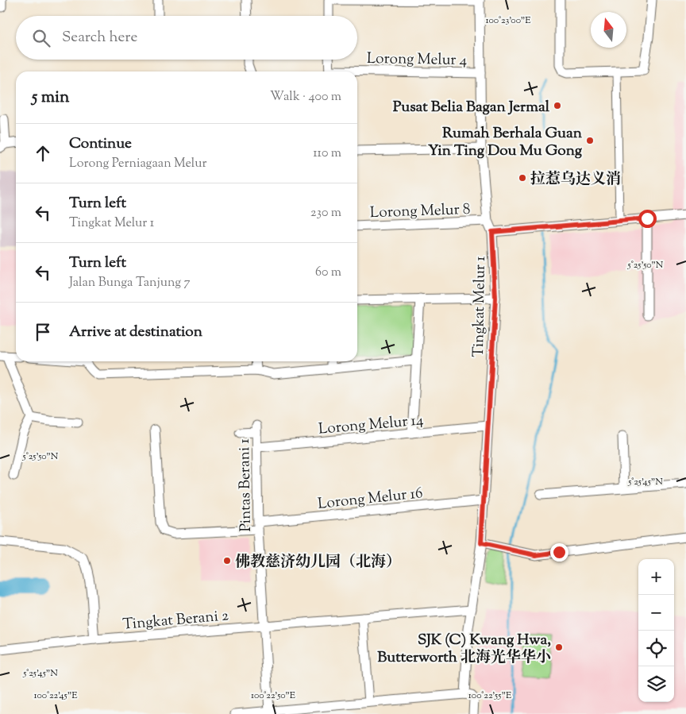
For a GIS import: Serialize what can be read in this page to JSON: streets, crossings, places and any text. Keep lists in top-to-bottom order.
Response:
{
  "streets": {
    "street": [
      "Lorong Melur 4",
      "Lorong Melur 8",
      "Tingkat Melur 1",
      "Lorong Melur 14",
      "Pintas Berani 1",
      "Lorong Melur 16",
      "Tingkat Berani 2"
    ]
  },
  "crossings": [
    ["Lorong Melur 4", "Tingkat Melur 1"],
    ["Lorong Melur 8", "Tingkat Melur 1"],
    ["Tingkat Melur 1", "Lorong Melur 14"],
    ["Tingkat Melur 1", "Lorong Melur 16"],
    ["Tingkat Melur 1", "Tingkat Berani 2"],
    ["Lorong Melur 14", "Pintas Berani 1"],
    ["Pintas Berani 1", "Lorong Melur 16"],
    ["Pintas Berani 1", "Tingkat Berani 2"]
  ],
  "places": [
    "Pusat Belia Bagan Jermal",
    "Rumah Berhala Guan Yin Ting Dou Mu Gong",
    "拉惹乌达义消",
    "佛教慈济幼儿园（北海）",
    "SJK (C) Kwang Hwa, Butterworth 北海光华华小"
  ],
  "north": "top",
  "page": {
    "search": "Search here",
    "heading": ["5 min", "Walk · 400 m"],
    "list": [
      ["Continue", "Lorong Perniagaan Melur", "110 m"],
      ["Turn left", "Tingkat Melur 1", "230 m"],
      ["Turn left", "Jalan Bunga Tanjung 7", "60 m"],
      "Arrive at destination"
    ],
    "map_buttons": ["+", "−"]
  },
  "coordinates": [
    "100°23'00\"E",
    "5°25'50\"N",
    "5°25'45\"N",
    "100°22'45\"E",
    "100°22'50\"E",
    "100°22'55\"E"
  ]
}
